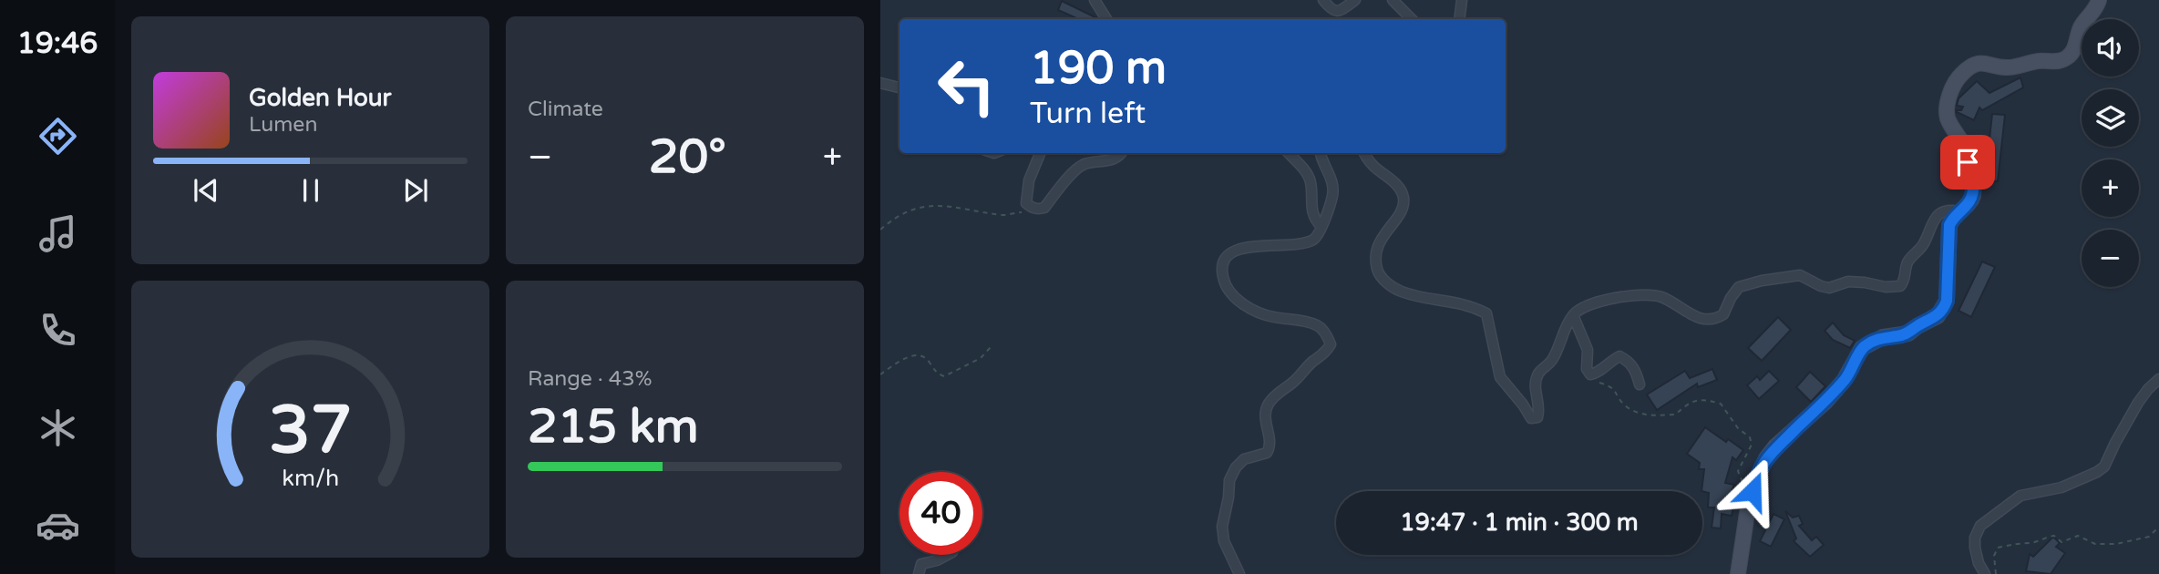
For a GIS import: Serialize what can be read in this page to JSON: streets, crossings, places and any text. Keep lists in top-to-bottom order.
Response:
{
  "page": {
    "tabs": "19:46",
    "tile": [
      "Climate",
      ["Range · 43%", "215 km"]
    ],
    "map_buttons": ["+", "−"],
    "turn": ["190 m", "Turn left"],
    "song": ["Golden Hour", "Lumen"],
    "heat": ["−", "20°", "+"],
    "limit": "40",
    "trip": "19:47 · 1 min · 300 m",
    "gauge": ["37", "km/h"]
  }
}
